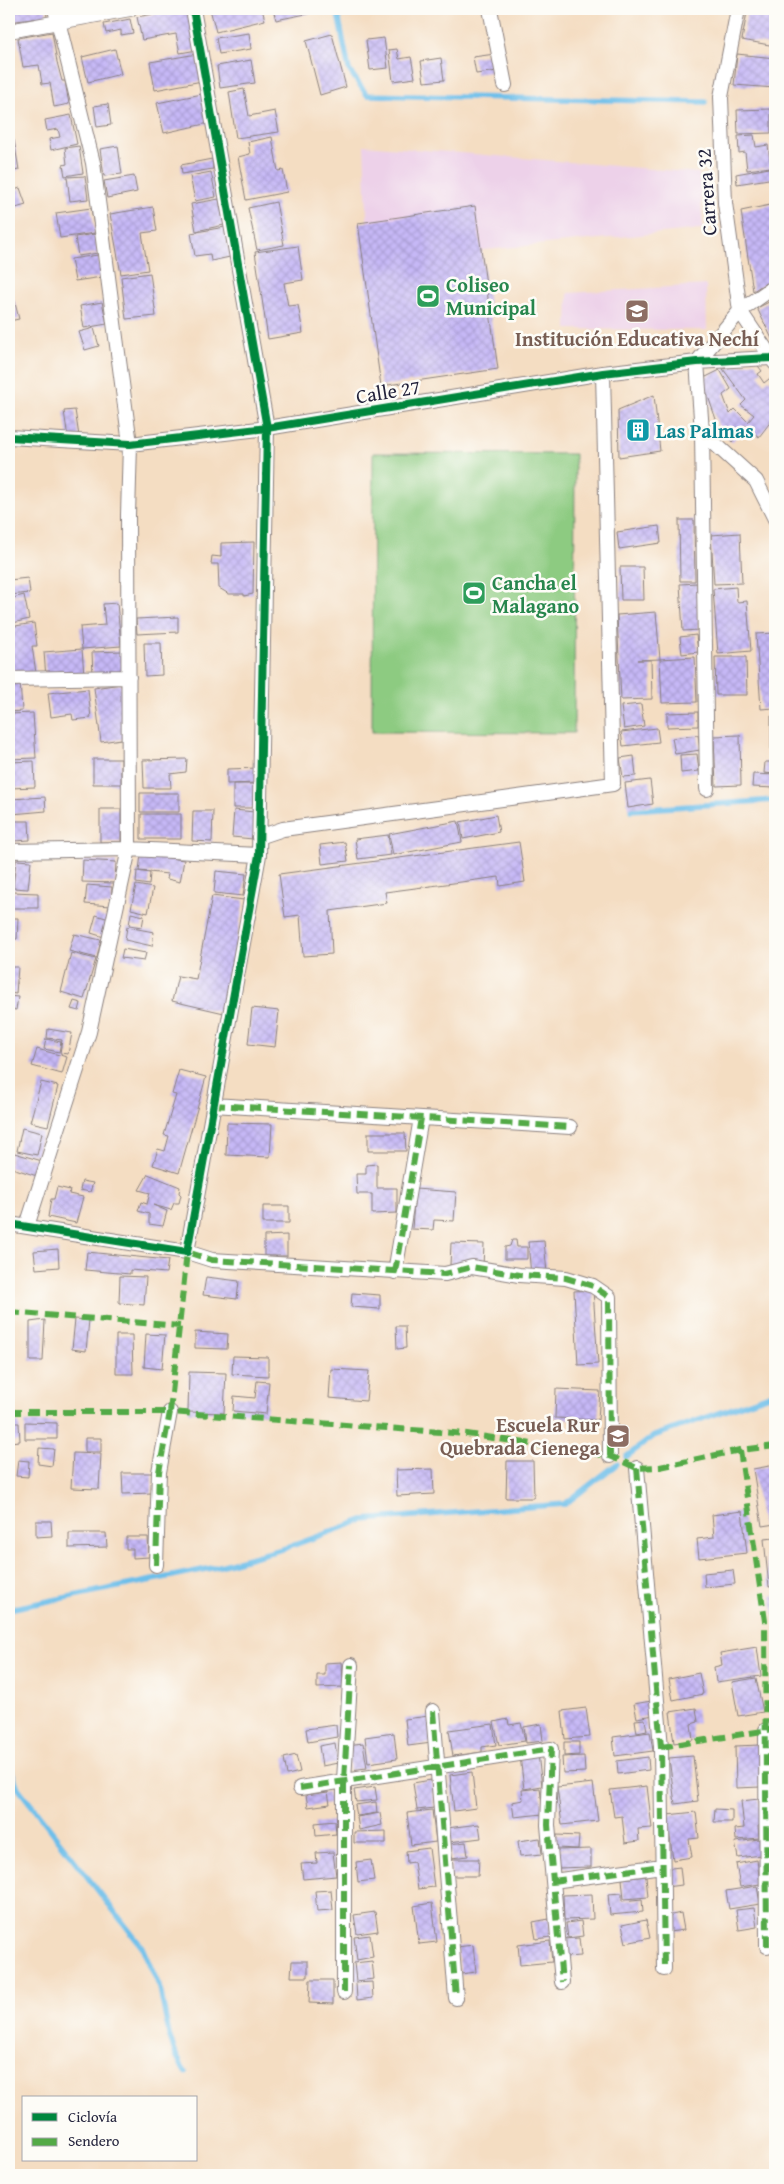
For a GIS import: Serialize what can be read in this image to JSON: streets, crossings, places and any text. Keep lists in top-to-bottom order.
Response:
{
  "streets": {
    "street": ["Carrera 32", "Calle 27"]
  },
  "crossings": [
    ["Carrera 32", "Calle 27"]
  ],
  "places": {
    "sports": ["Coliseo Municipal", "Cancha el Malagano"],
    "school or university": ["Institución Educativa Nechí", "Escuela Rur Quebrada Cienega"],
    "building": ["Las Palmas"]
  },
  "legend": ["Ciclovía", "Sendero"]
}
